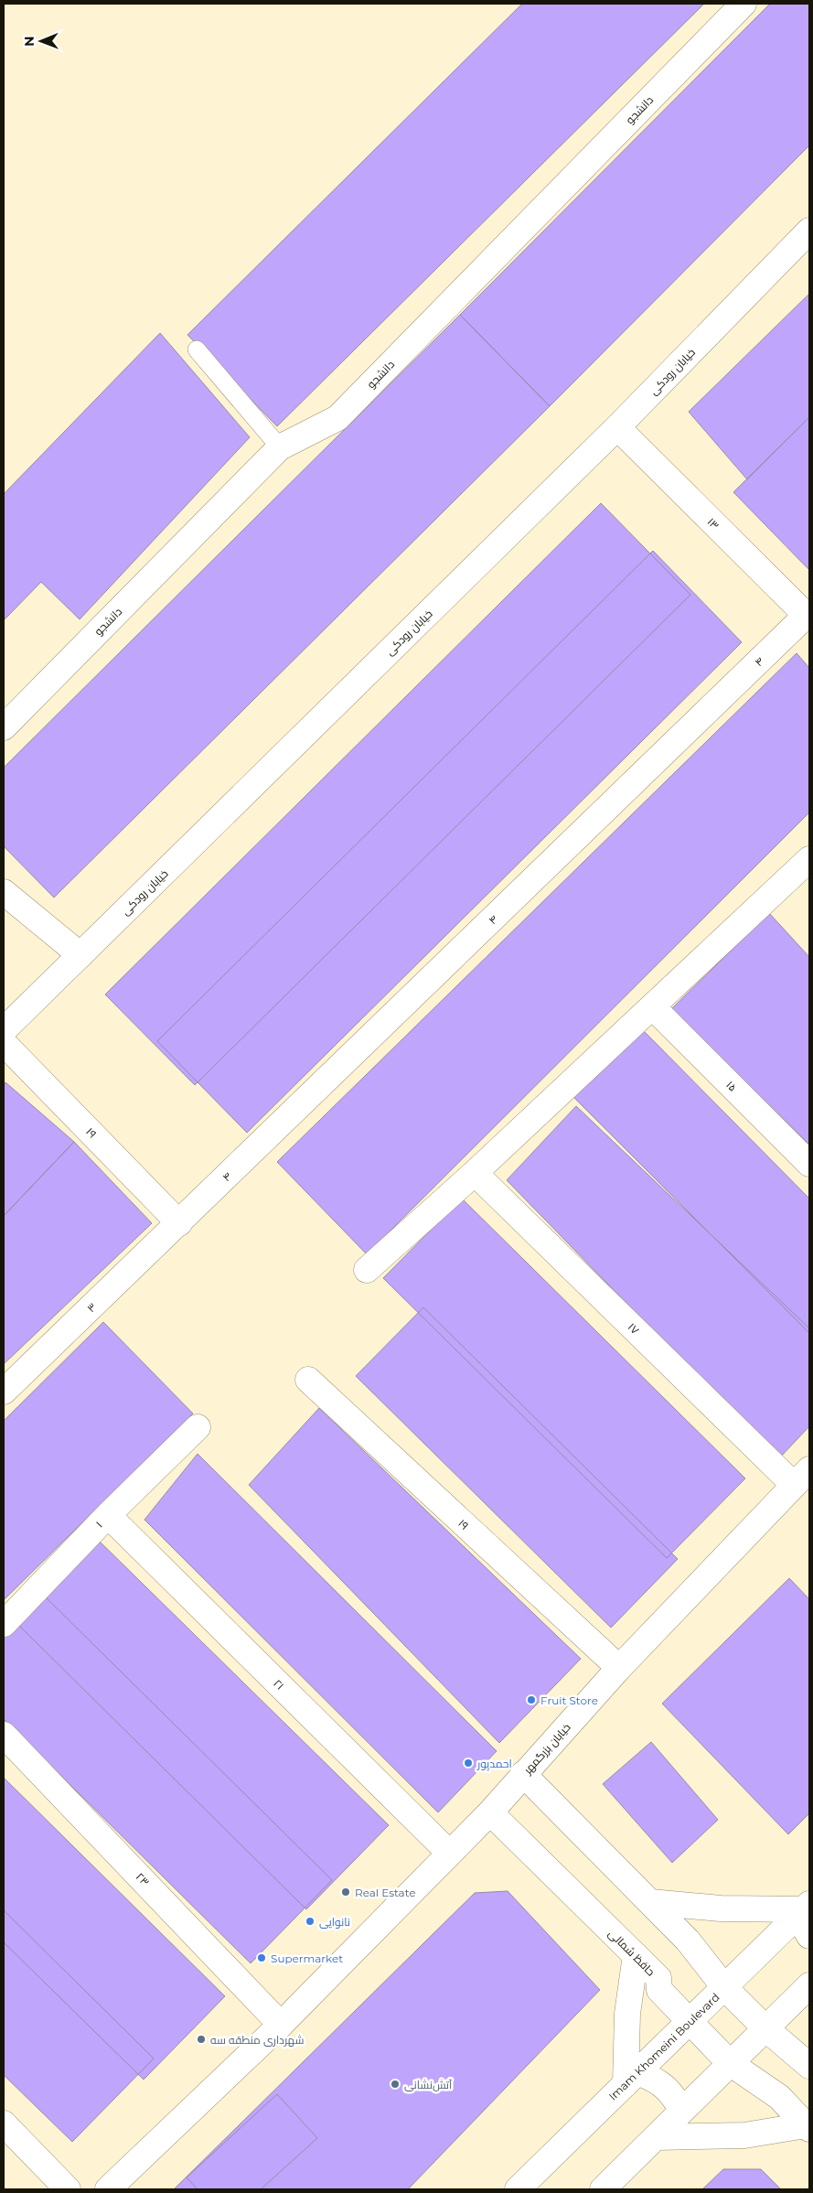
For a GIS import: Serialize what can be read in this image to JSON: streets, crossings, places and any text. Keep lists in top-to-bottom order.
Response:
{
  "streets": {
    "street": [
      "دانشجو",
      "خیابان رودکی",
      "۱۳",
      "۴",
      "۱۵",
      "۱۹",
      "۳",
      "۱۷",
      "۱",
      "۲۱",
      "خیابان بزرگمهر",
      "۲۳",
      "حافظ شمالی",
      "Imam Khomeini Boulevard"
    ]
  },
  "crossings": [
    ["خیابان رودکی", "۱۳"],
    ["۱۳", "۴"],
    ["۴", "۱۹"],
    ["۴", "۳"],
    ["۱۹", "۳"],
    ["۱۹", "خیابان بزرگمهر"],
    ["۱۷", "خیابان بزرگمهر"],
    ["۱", "۲۱"],
    ["۲۱", "خیابان بزرگمهر"],
    ["خیابان بزرگمهر", "۲۳"],
    ["خیابان بزرگمهر", "حافظ شمالی"],
    ["حافظ شمالی", "Imam Khomeini Boulevard"]
  ],
  "places": [
    "Fruit Store",
    "احمدپور",
    "Real Estate",
    "نانوایی",
    "Supermarket",
    "شهرداری منطقه سه",
    "آتش‌نشانی"
  ],
  "north": "left"
}
